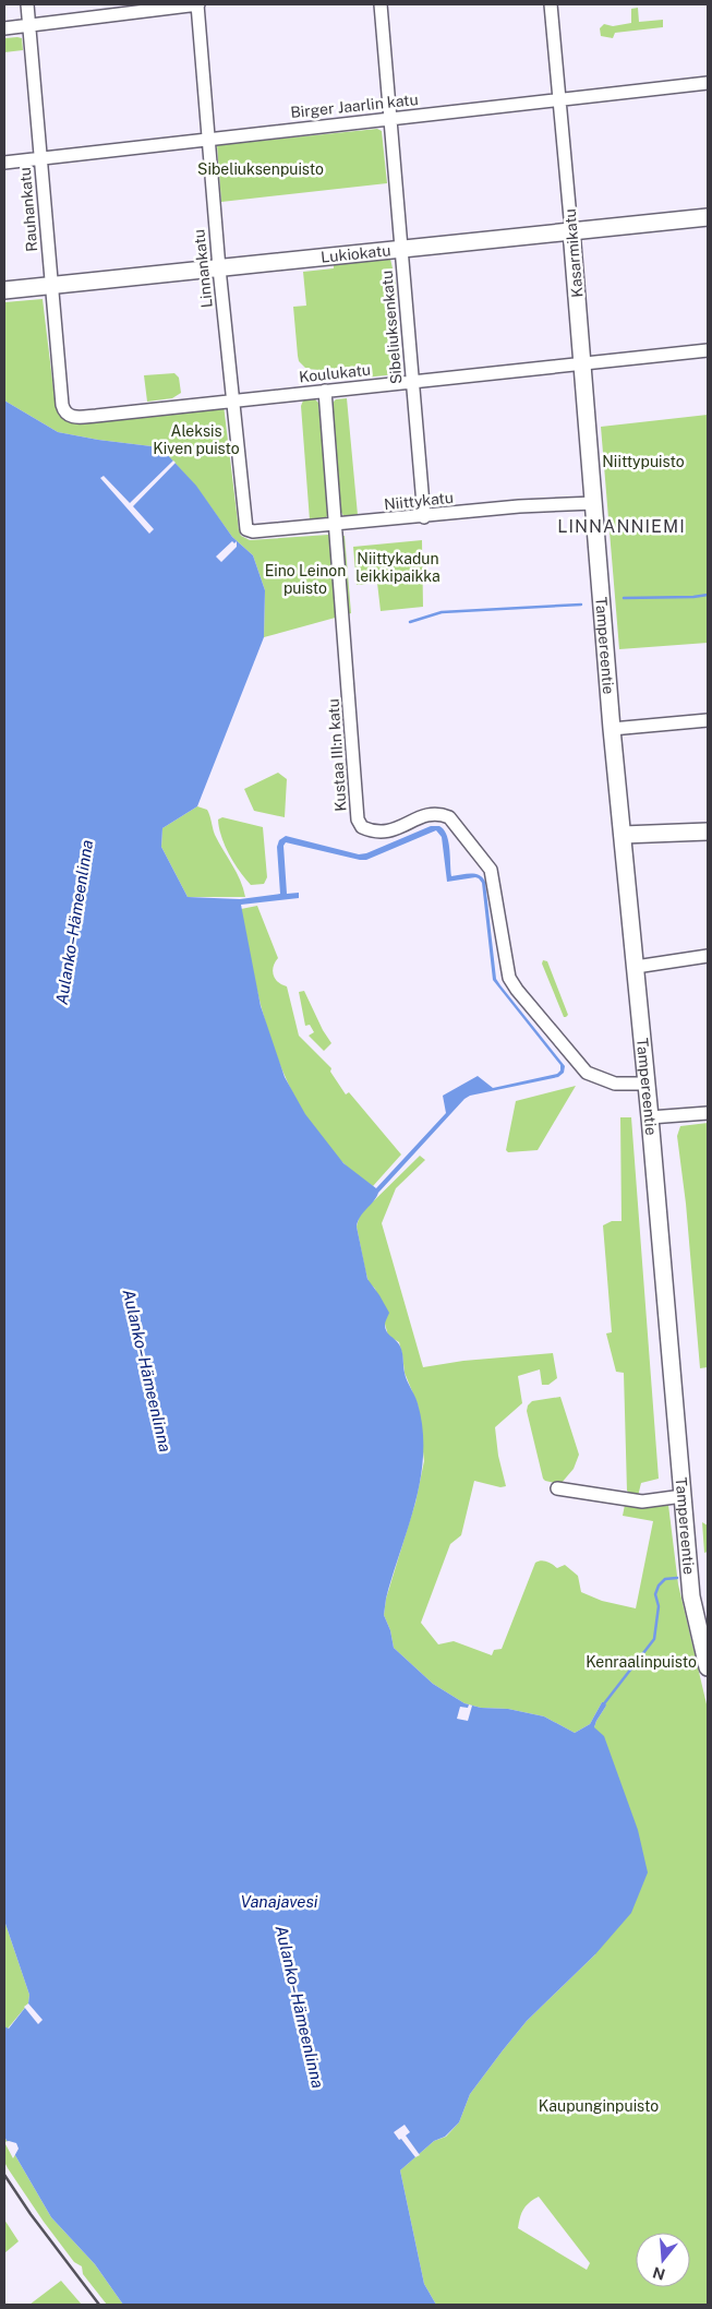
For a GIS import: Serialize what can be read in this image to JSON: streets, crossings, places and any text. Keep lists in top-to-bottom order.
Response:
{
  "streets": {
    "main road": ["Lukiokatu", "Kasarmikatu", "Tampereentie"],
    "street": [
      "Birger Jaarlin katu",
      "Rauhankatu",
      "Linnankatu",
      "Sibeliuksenkatu",
      "Koulukatu",
      "Niittykatu",
      "Kustaa III:n katu"
    ]
  },
  "crossings": [
    ["Birger Jaarlin katu", "Rauhankatu"],
    ["Birger Jaarlin katu", "Kasarmikatu"],
    ["Birger Jaarlin katu", "Linnankatu"],
    ["Birger Jaarlin katu", "Sibeliuksenkatu"],
    ["Rauhankatu", "Lukiokatu"],
    ["Rauhankatu", "Koulukatu"],
    ["Lukiokatu", "Kasarmikatu"],
    ["Lukiokatu", "Linnankatu"],
    ["Lukiokatu", "Sibeliuksenkatu"],
    ["Kasarmikatu", "Koulukatu"],
    ["Kasarmikatu", "Niittykatu"],
    ["Kasarmikatu", "Tampereentie"],
    ["Linnankatu", "Koulukatu"],
    ["Linnankatu", "Niittykatu"],
    ["Sibeliuksenkatu", "Koulukatu"],
    ["Sibeliuksenkatu", "Niittykatu"],
    ["Koulukatu", "Kustaa III:n katu"],
    ["Niittykatu", "Tampereentie"],
    ["Niittykatu", "Kustaa III:n katu"],
    ["Tampereentie", "Kustaa III:n katu"]
  ],
  "districts": ["LINNANNIEMI"],
  "water": ["Aulanko–Hämeenlinna", "Vanajavesi"],
  "parks": [
    "Sibeliuksenpuisto",
    "Aleksis Kiven puisto",
    "Niittypuisto",
    "Niittykadun leikkipaikka",
    "Eino Leinon puisto",
    "Kenraalinpuisto",
    "Kaupunginpuisto"
  ],
  "north": "bottom"
}
